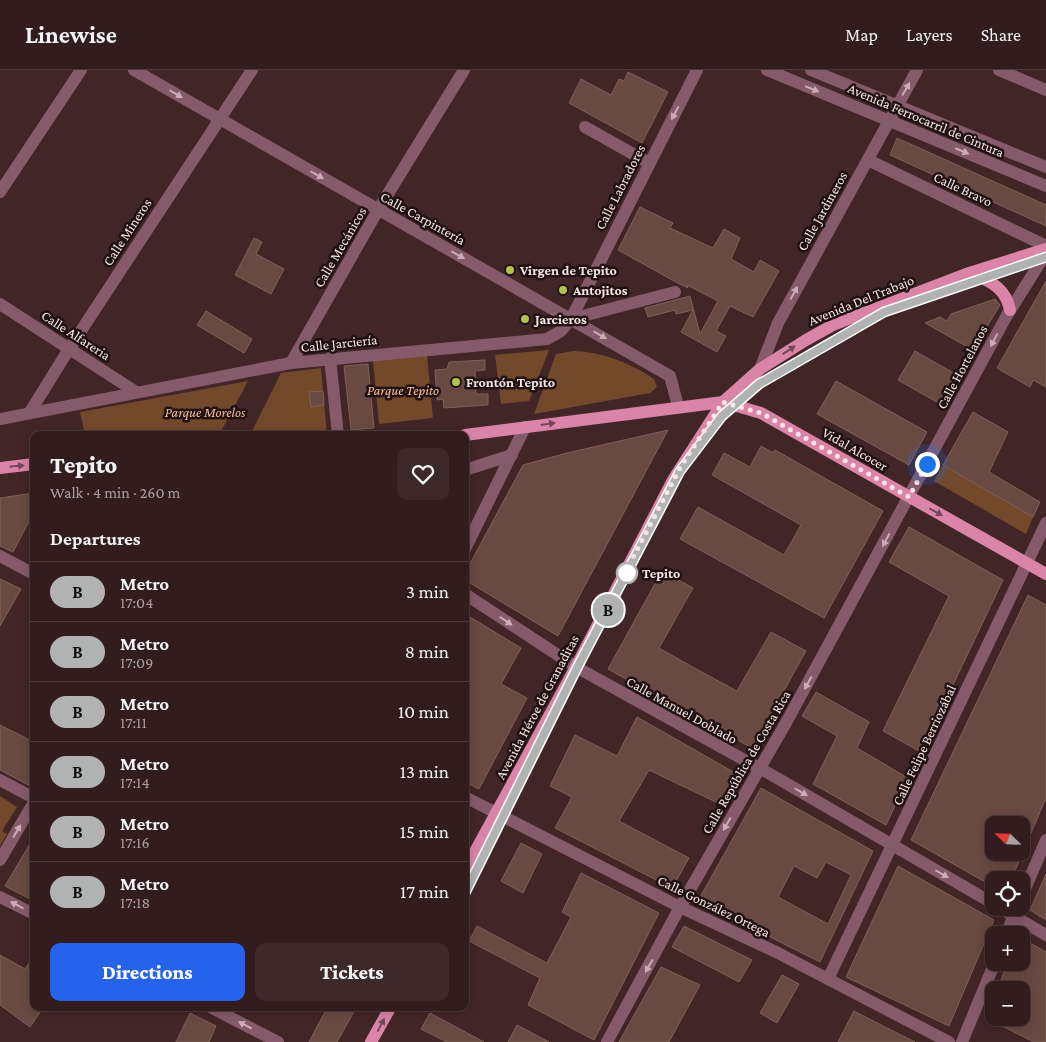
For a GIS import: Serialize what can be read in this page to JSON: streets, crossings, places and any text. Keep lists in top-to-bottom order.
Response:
{
  "streets": {
    "main road": ["Avenida Del Trabajo", "Vidal Alcocer", "Avenida Héroe de Granaditas"],
    "street": [
      "Avenida Ferrocarril de Cintura",
      "Calle Labradores",
      "Calle Bravo",
      "Calle Jardineros",
      "Calle Carpintería",
      "Calle Mineros",
      "Calle Mecánicos",
      "Calle Alfareria",
      "Calle Jarciería",
      "Calle Hortelanos",
      "Calle Manuel Doblado",
      "Calle Felipe Berriozábal",
      "Calle República de Costa Rica",
      "Calle González Ortega"
    ]
  },
  "crossings": [
    ["Avenida Ferrocarril de Cintura", "Calle Jardineros"],
    ["Calle Labradores", "Calle Carpintería"],
    ["Calle Labradores", "Calle Jarciería"],
    ["Calle Bravo", "Calle Jardineros"],
    ["Calle Bravo", "Avenida Del Trabajo"],
    ["Calle Jardineros", "Avenida Del Trabajo"],
    ["Calle Carpintería", "Calle Mineros"],
    ["Calle Carpintería", "Calle Mecánicos"],
    ["Calle Carpintería", "Calle Jarciería"],
    ["Calle Mineros", "Calle Alfareria"],
    ["Calle Mineros", "Calle Jarciería"],
    ["Calle Mecánicos", "Calle Jarciería"],
    ["Avenida Del Trabajo", "Vidal Alcocer"],
    ["Avenida Del Trabajo", "Avenida Héroe de Granaditas"],
    ["Calle Alfareria", "Calle Jarciería"],
    ["Calle Hortelanos", "Vidal Alcocer"],
    ["Calle Hortelanos", "Calle República de Costa Rica"],
    ["Vidal Alcocer", "Avenida Héroe de Granaditas"],
    ["Vidal Alcocer", "Calle Felipe Berriozábal"],
    ["Vidal Alcocer", "Calle República de Costa Rica"],
    ["Avenida Héroe de Granaditas", "Calle Manuel Doblado"],
    ["Avenida Héroe de Granaditas", "Calle González Ortega"],
    ["Calle Manuel Doblado", "Calle Felipe Berriozábal"],
    ["Calle Manuel Doblado", "Calle República de Costa Rica"],
    ["Calle Felipe Berriozábal", "Calle González Ortega"],
    ["Calle República de Costa Rica", "Calle González Ortega"]
  ],
  "one_way": [
    "Calle Labradores",
    "Calle Jardineros",
    "Calle Carpintería",
    "Avenida Del Trabajo",
    "Calle Hortelanos",
    "Vidal Alcocer",
    "Calle Manuel Doblado",
    "Calle República de Costa Rica"
  ],
  "parks": ["Parque Tepito", "Parque Morelos"],
  "places": [
    "Virgen de Tepito",
    "Antojitos",
    "Jarcieros",
    "Frontón Tepito",
    "Tepito"
  ],
  "lines": ["metro line B"],
  "north": "top left",
  "page": {
    "header": "Linewise",
    "nav": ["Map", "Layers", "Share"],
    "on_map": "B",
    "heading": [
      ["Tepito", "Walk · 4 min · 260 m"],
      "Departures"
    ],
    "list": [
      {
        "mark": "B",
        "name": "Metro",
        "note": "17:04",
        "value": "3 min"
      },
      {
        "mark": "B",
        "name": "Metro",
        "note": "17:09",
        "value": "8 min"
      },
      {
        "mark": "B",
        "name": "Metro",
        "note": "17:11",
        "value": "10 min"
      },
      {
        "mark": "B",
        "name": "Metro",
        "note": "17:14",
        "value": "13 min"
      },
      {
        "mark": "B",
        "name": "Metro",
        "note": "17:16",
        "value": "15 min"
      },
      {
        "mark": "B",
        "name": "Metro",
        "note": "17:18",
        "value": "17 min"
      }
    ],
    "map_buttons": ["+", "−"],
    "buttons": ["Directions", "Tickets"]
  }
}
